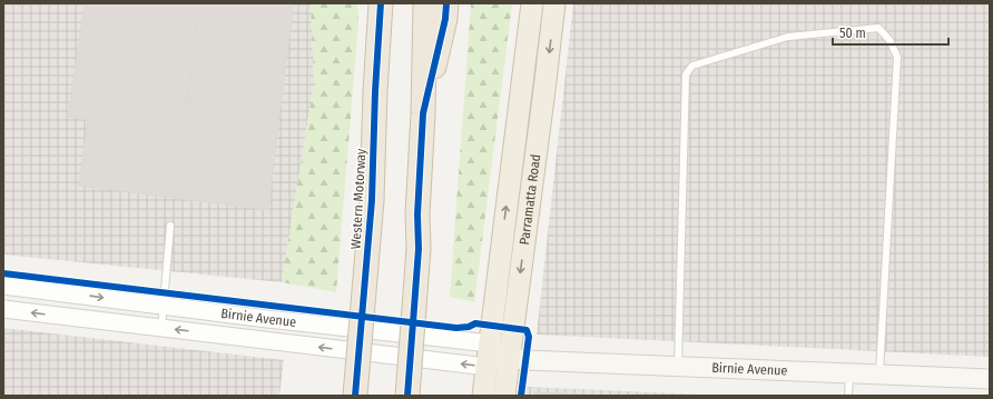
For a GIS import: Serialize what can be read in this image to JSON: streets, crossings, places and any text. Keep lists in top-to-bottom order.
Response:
{
  "streets": {
    "highway": ["Western Motorway", "Parramatta Road"],
    "main road": ["Birnie Avenue"]
  },
  "crossings": [
    ["Parramatta Road", "Birnie Avenue"]
  ],
  "scale_bar": "50 m"
}
